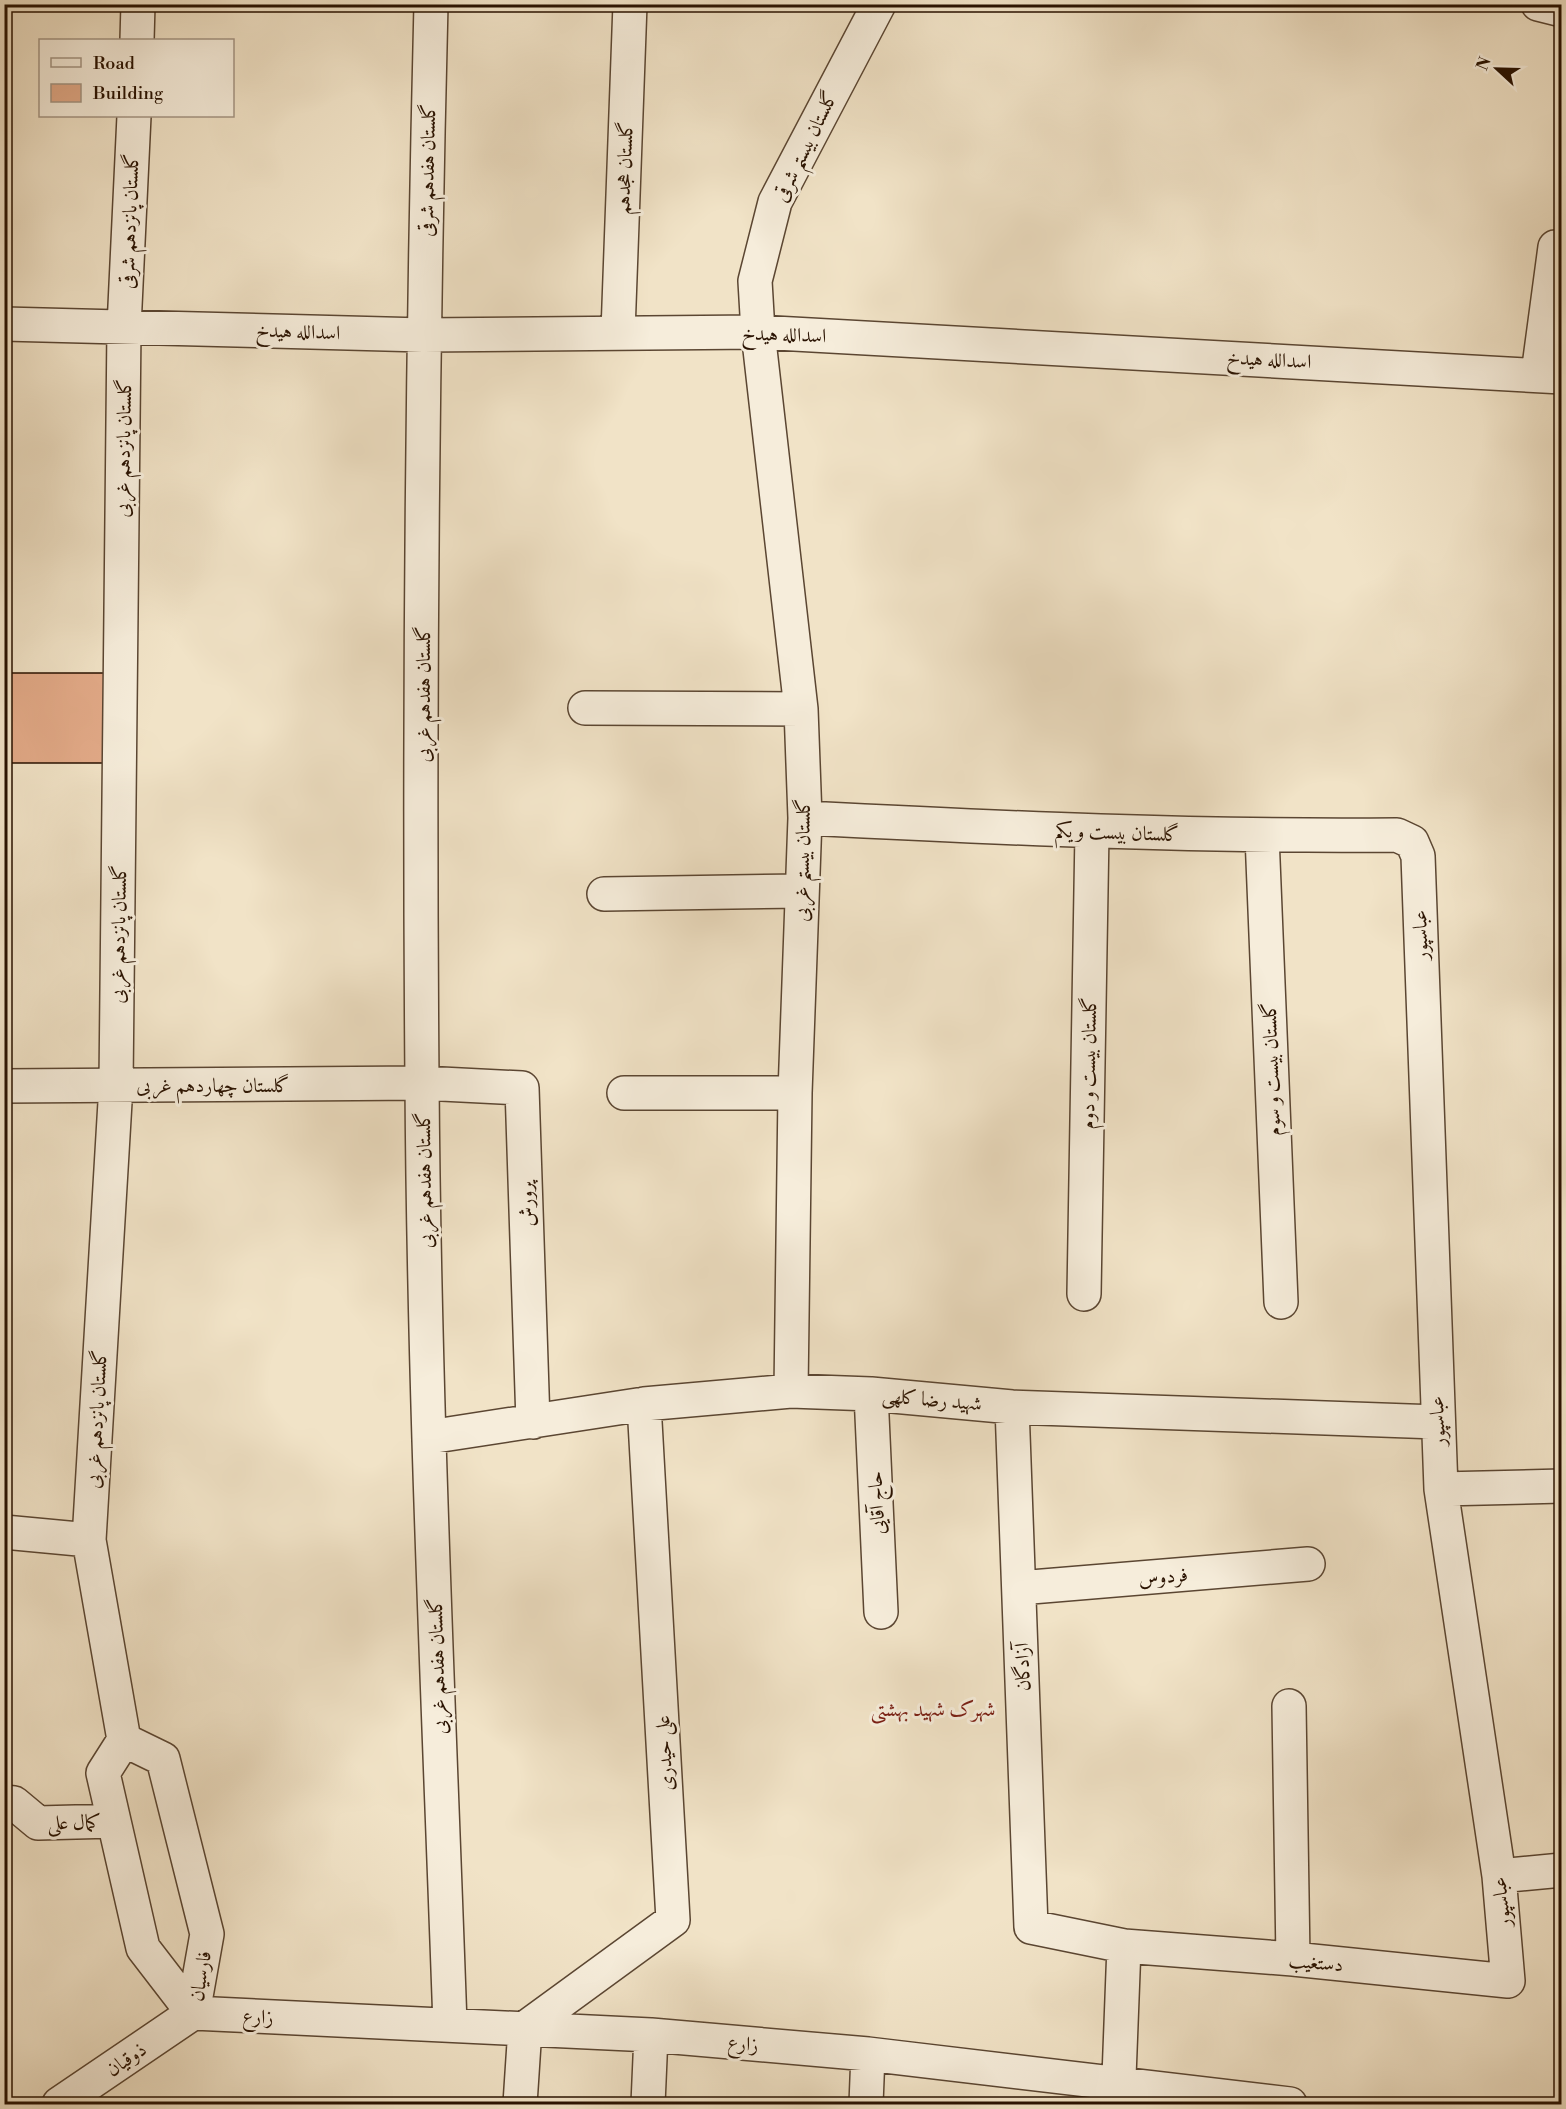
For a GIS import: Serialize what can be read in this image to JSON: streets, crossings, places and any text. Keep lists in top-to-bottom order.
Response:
{
  "streets": {
    "street": [
      "گلستان بیستم شرقی",
      "گلستان هجدهم",
      "گلستان هفدهم شرقی",
      "گلستان پانزدهم شرقی",
      "اسدالله هیدخ",
      "گلستان پانزدهم غربی",
      "گلستان هفدهم غربی",
      "گلستان بیست و یکم",
      "گلستان بیستم غربی",
      "عباسپور",
      "گلستان بیست و دوم",
      "گلستان بیست و سوم",
      "گلستان چهاردهم غربی",
      "پرورش",
      "شهید رضا کلهی",
      "حاج آقایی",
      "فردوس",
      "آزادگان",
      "علی حیدری",
      "کمال علی",
      "دستغیب",
      "فارسیان",
      "زارع",
      "ذوقیان"
    ]
  },
  "crossings": [
    ["گلستان بیستم شرقی", "اسدالله هیدخ"],
    ["گلستان بیستم شرقی", "گلستان بیستم غربی"],
    ["گلستان هجدهم", "اسدالله هیدخ"],
    ["گلستان هفدهم شرقی", "اسدالله هیدخ"],
    ["گلستان هفدهم شرقی", "گلستان هفدهم غربی"],
    ["گلستان پانزدهم شرقی", "اسدالله هیدخ"],
    ["گلستان پانزدهم شرقی", "گلستان پانزدهم غربی"],
    ["اسدالله هیدخ", "گلستان پانزدهم غربی"],
    ["اسدالله هیدخ", "گلستان هفدهم غربی"],
    ["اسدالله هیدخ", "گلستان بیستم غربی"],
    ["گلستان پانزدهم غربی", "گلستان چهاردهم غربی"],
    ["گلستان هفدهم غربی", "گلستان چهاردهم غربی"],
    ["گلستان هفدهم غربی", "پرورش"],
    ["گلستان هفدهم غربی", "شهید رضا کلهی"],
    ["گلستان هفدهم غربی", "زارع"],
    ["گلستان بیست و یکم", "گلستان بیستم غربی"],
    ["گلستان بیست و یکم", "عباسپور"],
    ["گلستان بیست و یکم", "گلستان بیست و دوم"],
    ["گلستان بیست و یکم", "گلستان بیست و سوم"],
    ["گلستان بیستم غربی", "شهید رضا کلهی"],
    ["عباسپور", "شهید رضا کلهی"],
    ["عباسپور", "دستغیب"],
    ["گلستان چهاردهم غربی", "پرورش"],
    ["پرورش", "شهید رضا کلهی"],
    ["شهید رضا کلهی", "حاج آقایی"],
    ["شهید رضا کلهی", "آزادگان"],
    ["شهید رضا کلهی", "علی حیدری"],
    ["فردوس", "آزادگان"],
    ["آزادگان", "دستغیب"],
    ["علی حیدری", "زارع"],
    ["کمال علی", "فارسیان"],
    ["فارسیان", "زارع"],
    ["فارسیان", "ذوقیان"],
    ["زارع", "ذوقیان"]
  ],
  "districts": ["شهرک شهید بهشتی"],
  "legend": ["Road", "Building"],
  "north": "left"
}
